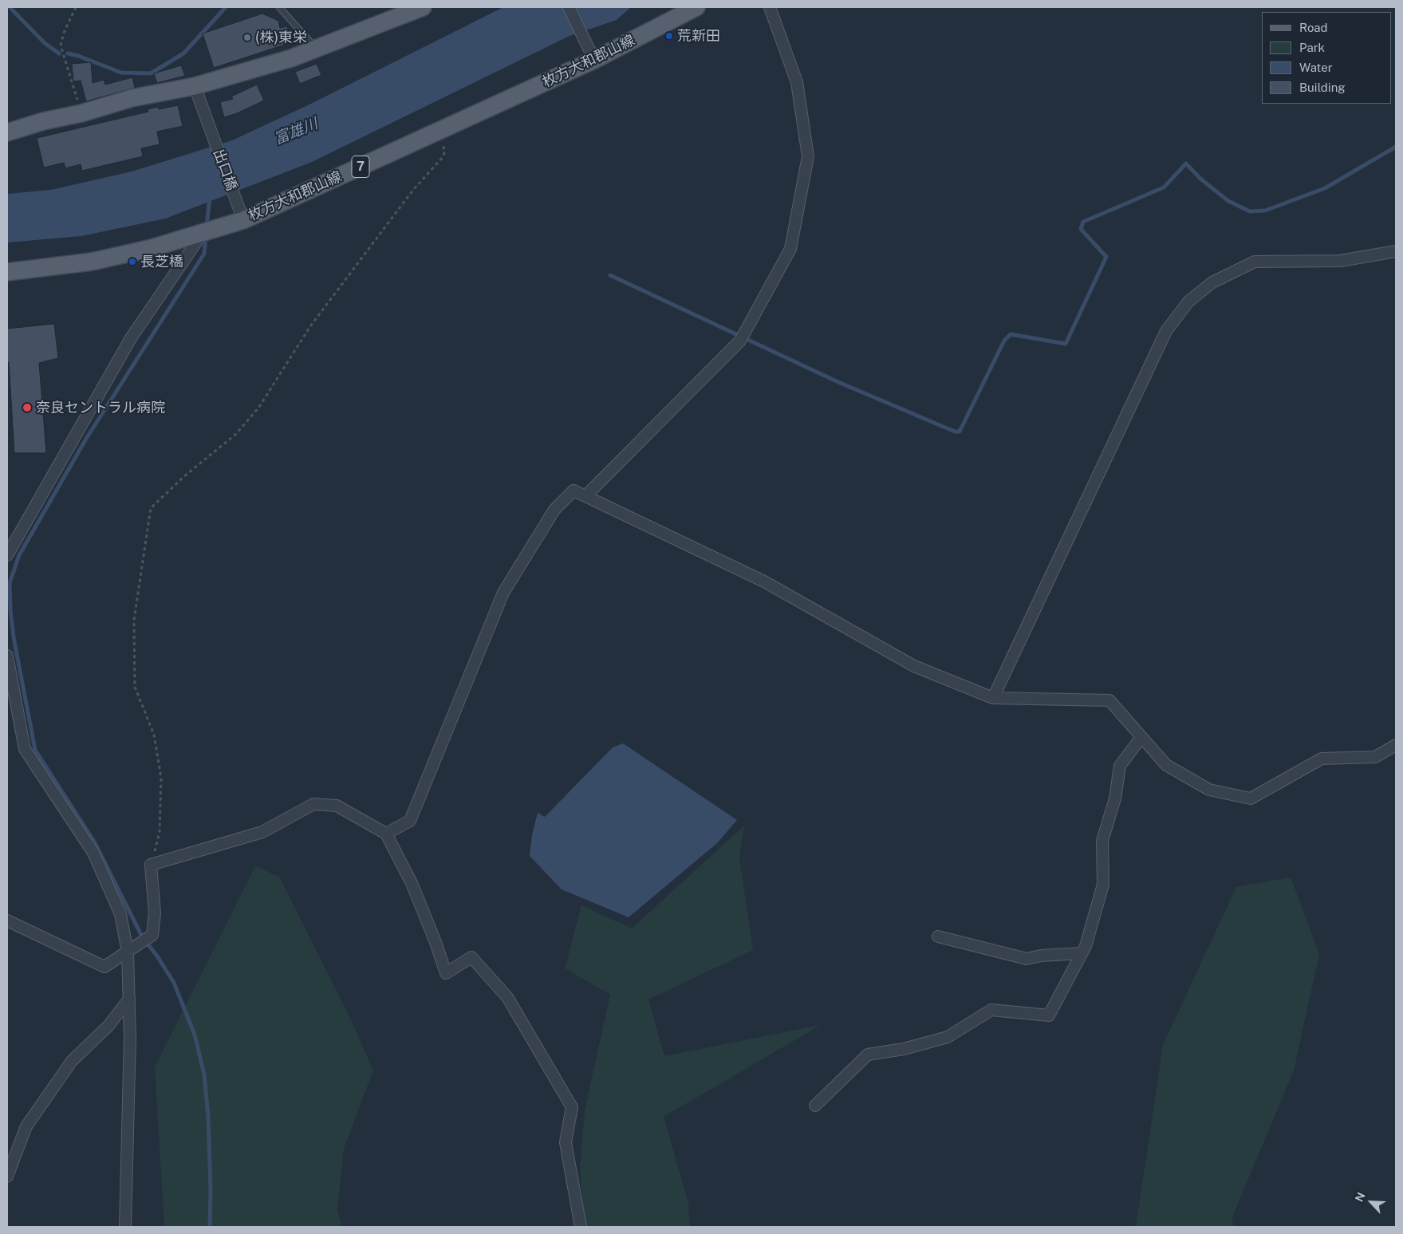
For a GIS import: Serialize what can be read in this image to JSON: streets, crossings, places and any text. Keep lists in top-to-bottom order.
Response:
{
  "streets": {
    "main road": ["枚方大和郡山線", "7"],
    "street": ["出口橋"]
  },
  "crossings": [
    ["枚方大和郡山線", "出口橋"]
  ],
  "water": ["富雄川"],
  "places": [
    "荒新田",
    "(株)東栄",
    "長芝橋",
    "奈良セントラル病院"
  ],
  "legend": [
    "Road",
    "Park",
    "Water",
    "Building"
  ],
  "north": "top left"
}
